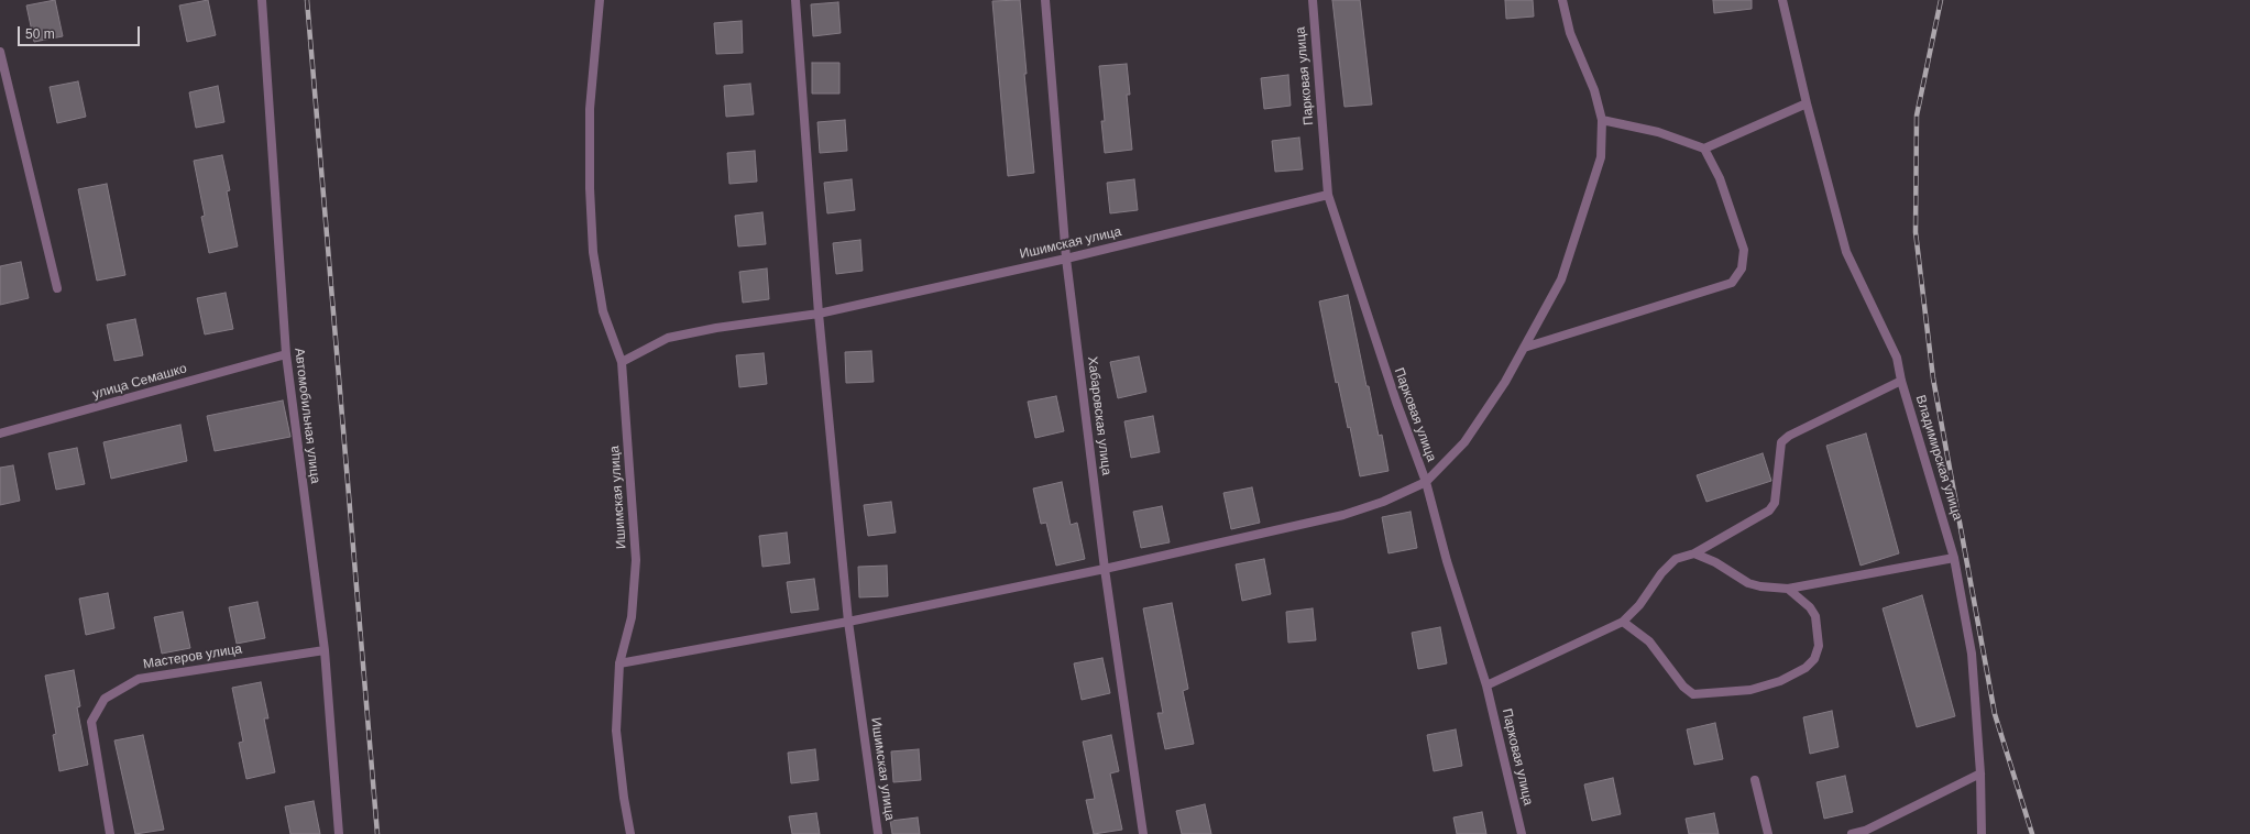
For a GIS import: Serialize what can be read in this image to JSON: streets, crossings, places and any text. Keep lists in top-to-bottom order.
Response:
{
  "streets": {
    "street": [
      "Парковая улица",
      "Ишимская улица",
      "улица Семашко",
      "Автомобильная улица",
      "Хабаровская улица",
      "Владимирская улица",
      "Мастеров улица"
    ]
  },
  "crossings": [
    ["Парковая улица", "Ишимская улица"],
    ["Ишимская улица", "Хабаровская улица"],
    ["улица Семашко", "Автомобильная улица"],
    ["Автомобильная улица", "Мастеров улица"]
  ],
  "scale_bar": "50 m"
}
